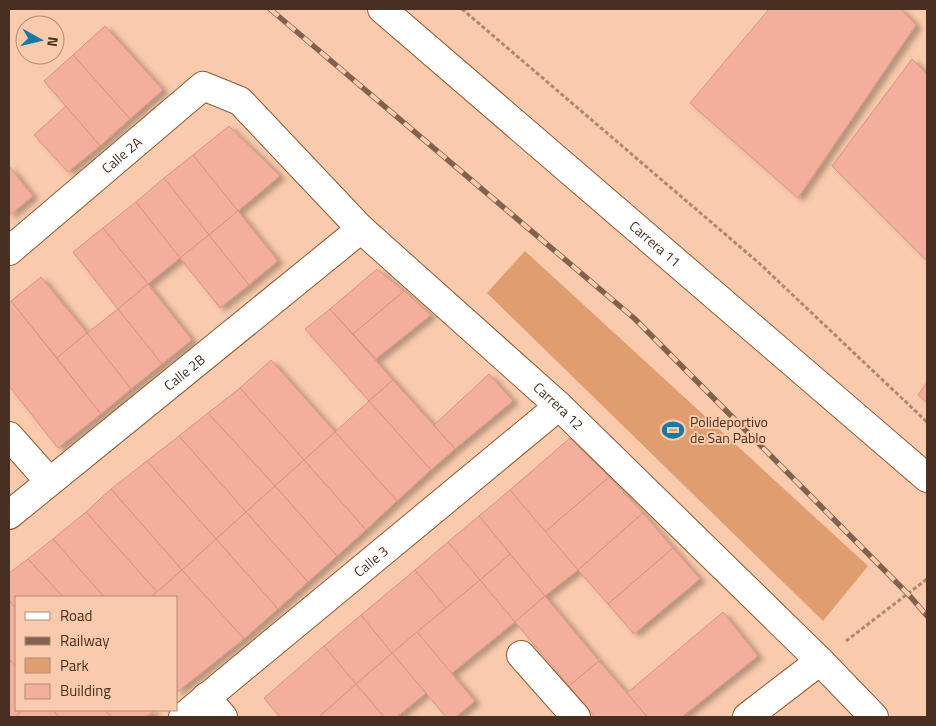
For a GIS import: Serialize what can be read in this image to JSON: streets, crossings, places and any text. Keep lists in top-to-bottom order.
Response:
{
  "streets": {
    "street": [
      "Calle 2A",
      "Carrera 11",
      "Calle 2B",
      "Carrera 12",
      "Calle 3"
    ]
  },
  "crossings": [
    ["Calle 2A", "Carrera 12"],
    ["Calle 2B", "Carrera 12"],
    ["Carrera 12", "Calle 3"]
  ],
  "places": {
    "sports": ["Polideportivo de San Pablo"]
  },
  "legend": [
    "Road",
    "Railway",
    "Park",
    "Building"
  ],
  "north": "right"
}
